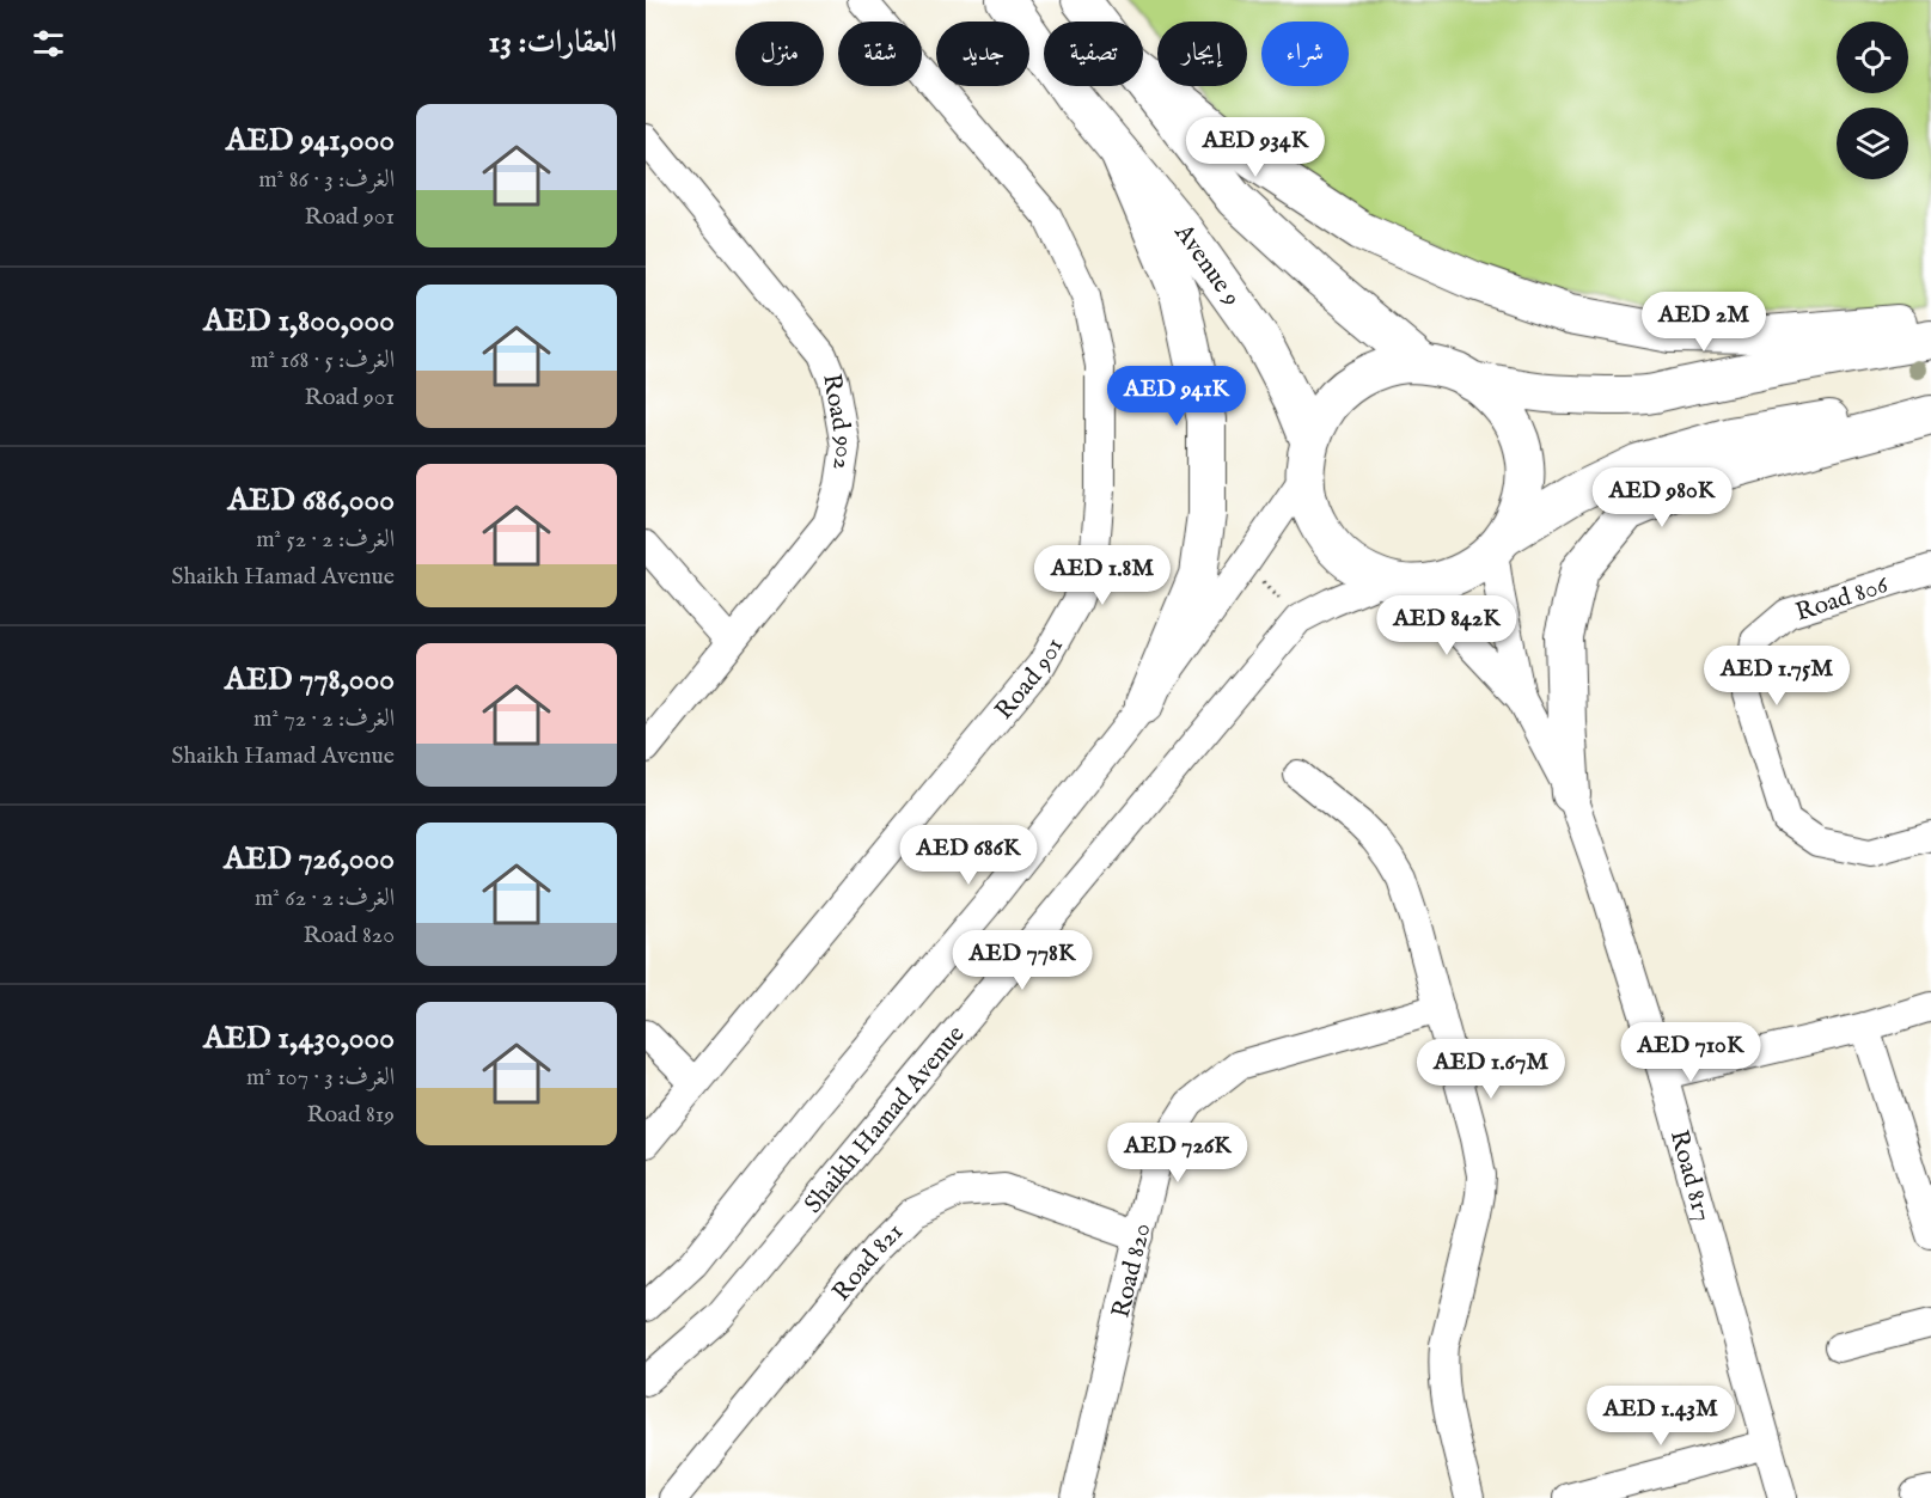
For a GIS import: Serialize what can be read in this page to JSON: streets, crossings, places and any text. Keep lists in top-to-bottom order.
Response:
{
  "streets": {
    "main road": ["Avenue 9"],
    "street": [
      "Road 902",
      "Road 806",
      "Road 901",
      "Shaikh Hamad Avenue",
      "Road 817",
      "Road 821",
      "Road 820"
    ]
  },
  "crossings": [
    ["Avenue 9", "Shaikh Hamad Avenue"],
    ["Avenue 9", "Road 817"],
    ["Shaikh Hamad Avenue", "Road 817"],
    ["Road 821", "Road 820"]
  ],
  "page": {
    "heading": "العقارات: 13",
    "chip": [
      "شراء",
      "إيجار",
      "تصفية",
      "جديد",
      "شقة",
      "منزل"
    ],
    "list": [
      {
        "name": "AED 941,000",
        "note": "الغرف: 3 · 86 m² · Road 901"
      },
      {
        "name": "AED 1,800,000",
        "note": "الغرف: 5 · 168 m² · Road 901"
      },
      {
        "name": "AED 686,000",
        "note": "الغرف: 2 · 52 m² · Shaikh Hamad Avenue"
      },
      {
        "name": "AED 778,000",
        "note": "الغرف: 2 · 72 m² · Shaikh Hamad Avenue"
      },
      {
        "name": "AED 726,000",
        "note": "الغرف: 2 · 62 m² · Road 820"
      },
      {
        "name": "AED 1,430,000",
        "note": "الغرف: 3 · 107 m² · Road 819"
      }
    ],
    "price": [
      "AED 934K",
      "AED 2M",
      "AED 941K",
      "AED 980K",
      "AED 1.8M",
      "AED 842K",
      "AED 1.75M",
      "AED 686K",
      "AED 778K",
      "AED 710K",
      "AED 1.67M",
      "AED 726K",
      "AED 1.43M"
    ]
  }
}
